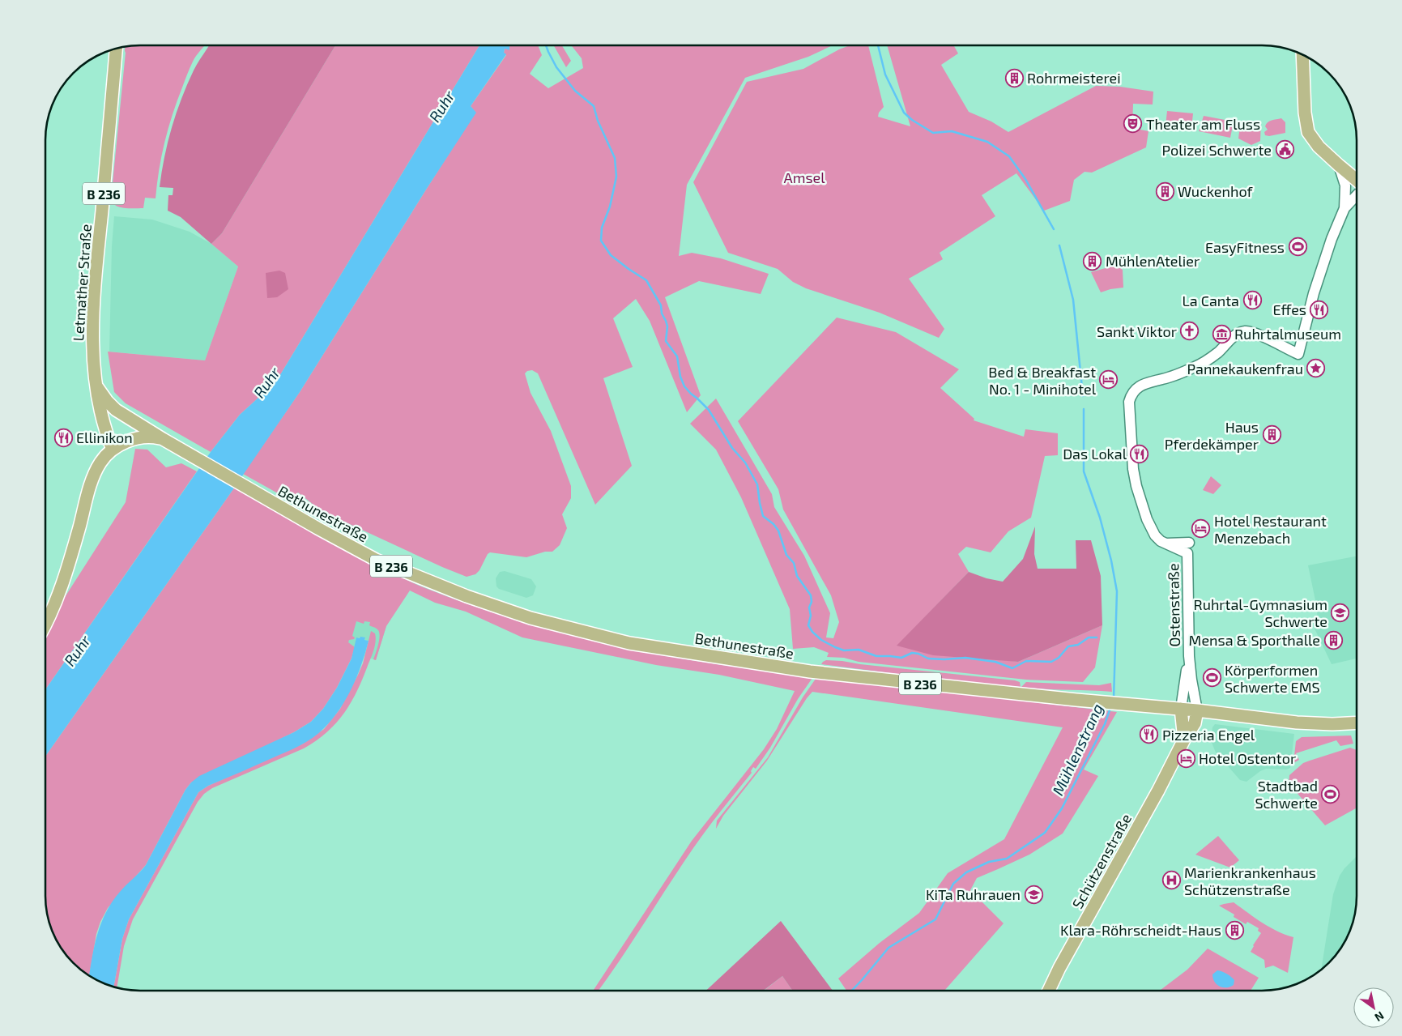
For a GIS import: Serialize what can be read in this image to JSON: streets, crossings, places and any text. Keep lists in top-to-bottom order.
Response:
{
  "streets": {
    "main road": [
      "B 236",
      "Letmather Straße",
      "Bethunestraße",
      "Schützenstraße"
    ],
    "street": ["Ostenstraße"]
  },
  "crossings": [
    ["Letmather Straße", "Bethunestraße"],
    ["Bethunestraße", "Ostenstraße"],
    ["Bethunestraße", "Schützenstraße"],
    ["Ostenstraße", "Schützenstraße"]
  ],
  "water": ["Ruhr", "Mühlenstrang"],
  "parks": ["Amsel"],
  "places": {
    "building": [
      "Rohrmeisterei",
      "Wuckenhof",
      "MühlenAtelier",
      "Haus Pferdekämper",
      "Mensa & Sporthalle",
      "Klara-Röhrscheidt-Haus"
    ],
    "theatre": ["Theater am Fluss"],
    "public building": ["Polizei Schwerte"],
    "sports": ["EasyFitness", "Körperformen Schwerte EMS", "Stadtbad Schwerte"],
    "restaurant": [
      "La Canta",
      "Effes",
      "Ellinikon",
      "Das Lokal",
      "Pizzeria Engel"
    ],
    "church": ["Sankt Viktor"],
    "museum": ["Ruhrtalmuseum"],
    "place": ["Pannekaukenfrau"],
    "hotel": ["Bed & Breakfast No. 1 - Minihotel", "Hotel Restaurant Menzebach", "Hotel Ostentor"],
    "school or university": ["Ruhrtal-Gymnasium Schwerte", "KiTa Ruhrauen"],
    "hospital": ["Marienkrankenhaus Schützenstraße"]
  },
  "north": "bottom right"
}
